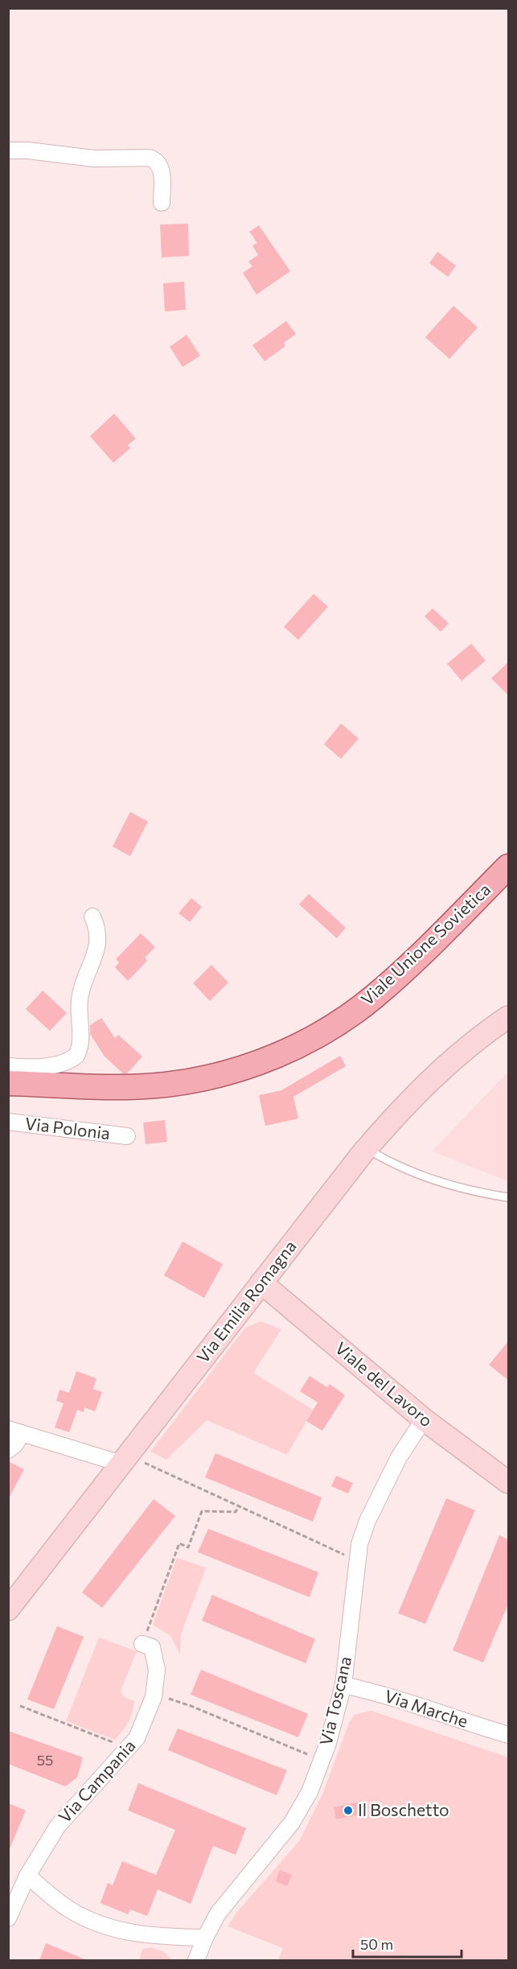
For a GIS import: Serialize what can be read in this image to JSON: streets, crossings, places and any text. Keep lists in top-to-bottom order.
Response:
{
  "streets": {
    "main road": ["Viale Unione Sovietica", "Via Emilia Romagna", "Viale del Lavoro"],
    "street": [
      "Via Polonia",
      "Via Toscana",
      "Via Marche",
      "Via Campania"
    ]
  },
  "crossings": [
    ["Via Emilia Romagna", "Viale del Lavoro"],
    ["Viale del Lavoro", "Via Toscana"],
    ["Via Toscana", "Via Marche"]
  ],
  "places": ["Il Boschetto"],
  "house_numbers": ["55"],
  "scale_bar": "50 m"
}
